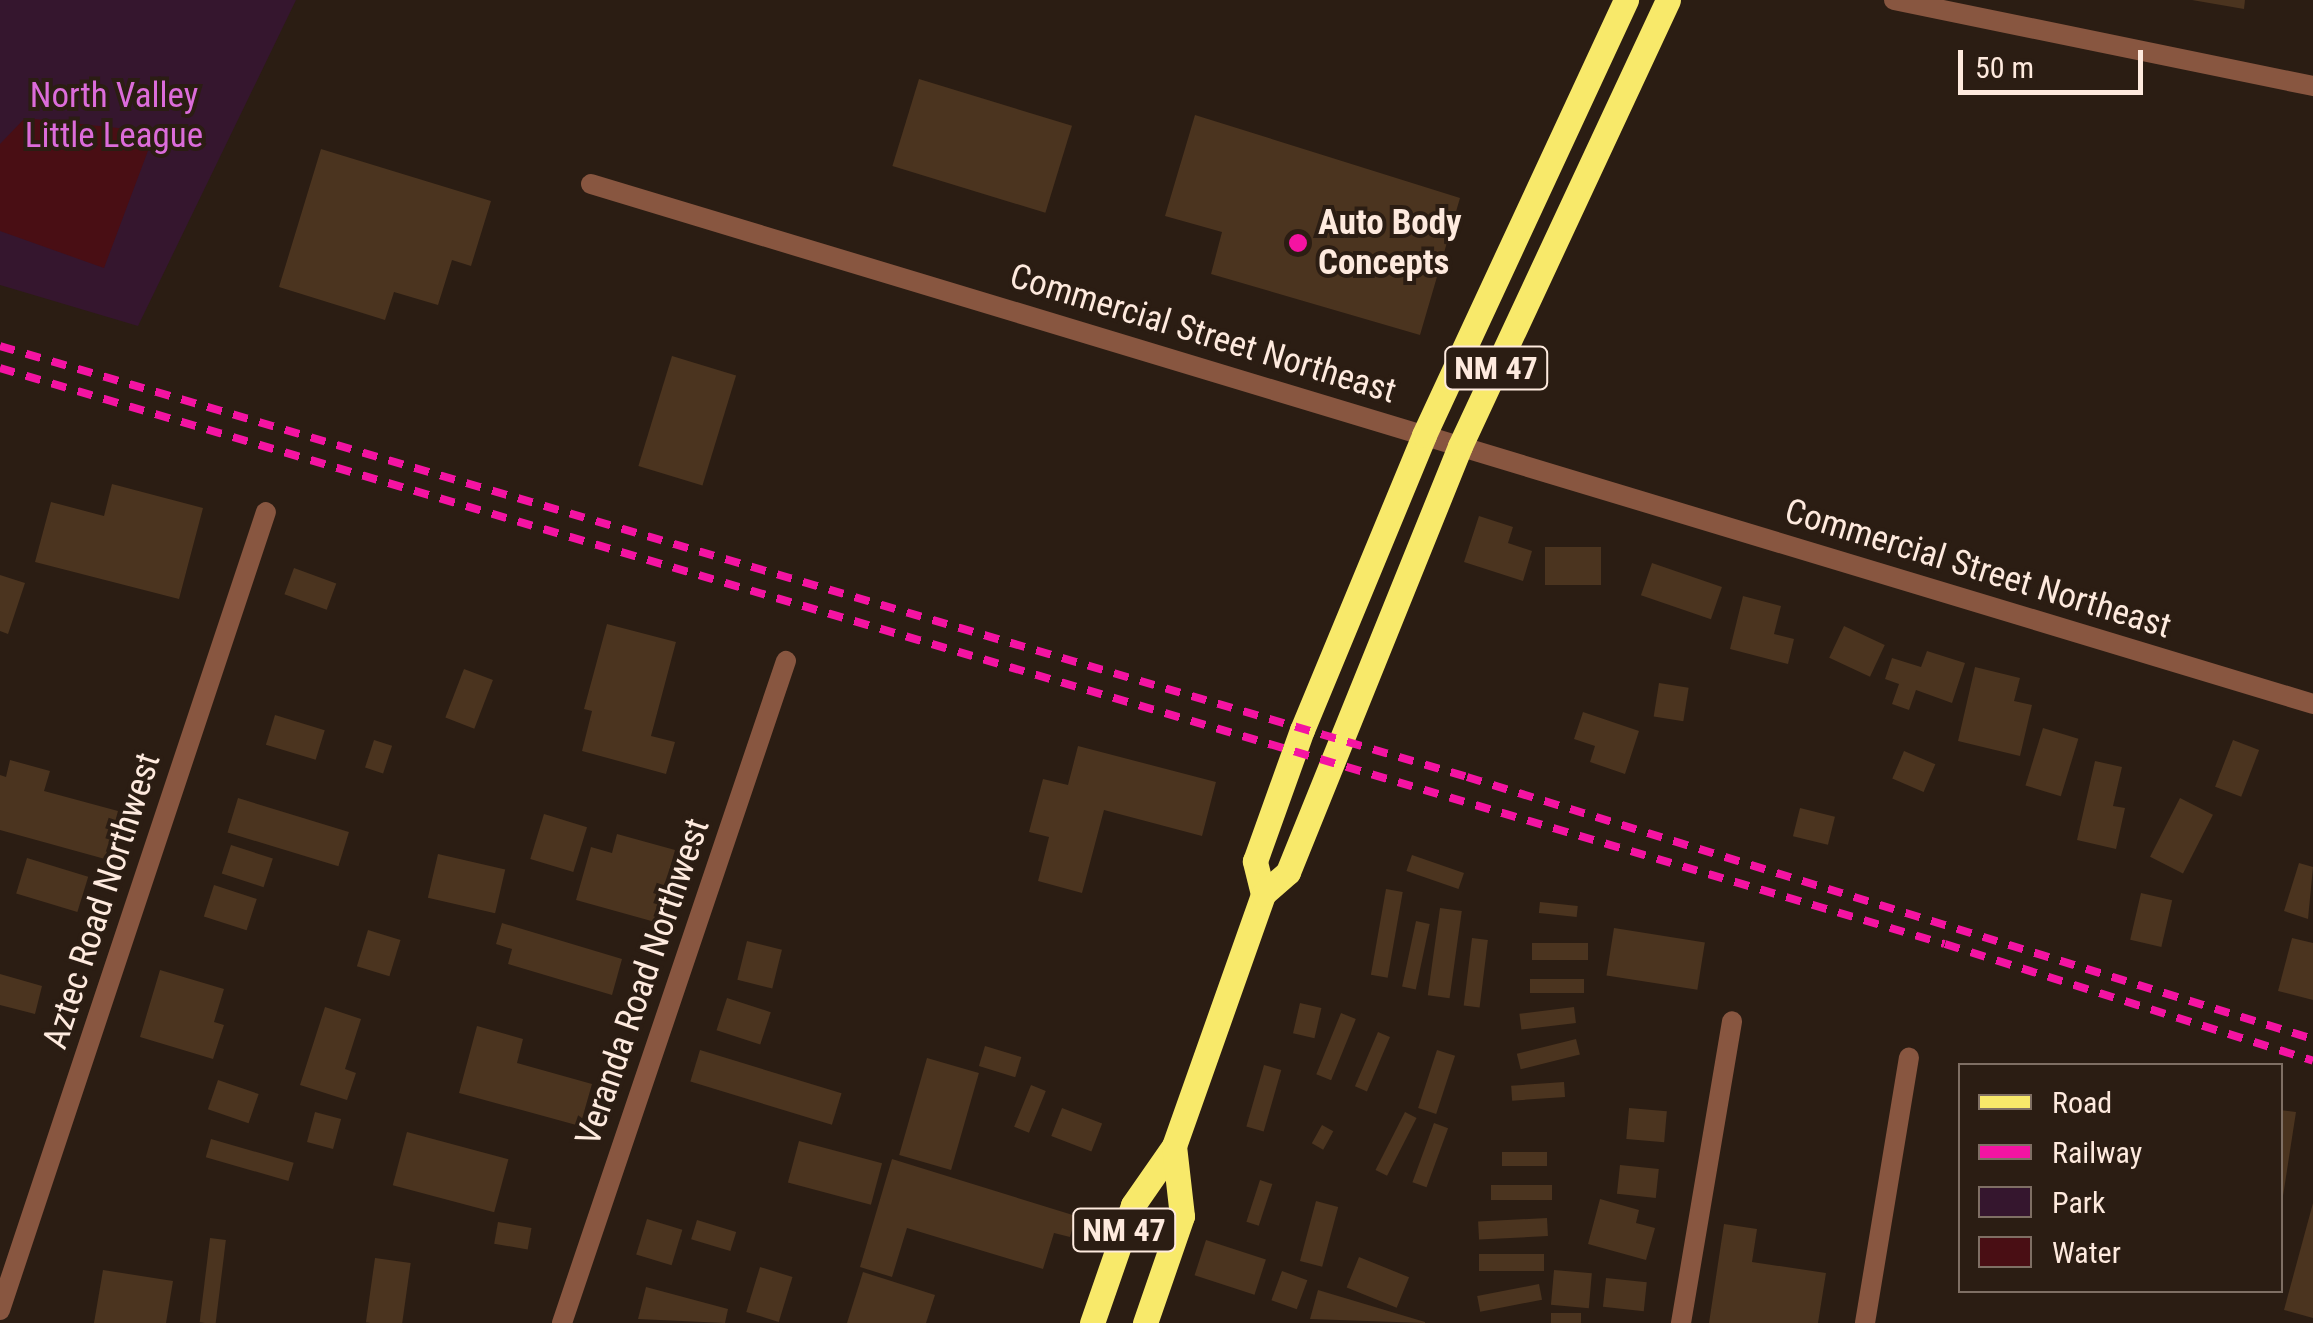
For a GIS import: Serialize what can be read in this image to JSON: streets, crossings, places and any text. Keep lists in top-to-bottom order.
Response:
{
  "streets": {
    "main road": ["NM 47"],
    "street": ["Commercial Street Northeast", "Aztec Road Northwest", "Veranda Road Northwest"]
  },
  "crossings": [
    ["Commercial Street Northeast", "NM 47"]
  ],
  "parks": ["North Valley Little League"],
  "places": ["Auto Body Concepts"],
  "legend": [
    "Road",
    "Railway",
    "Park",
    "Water"
  ],
  "scale_bar": "50 m"
}
